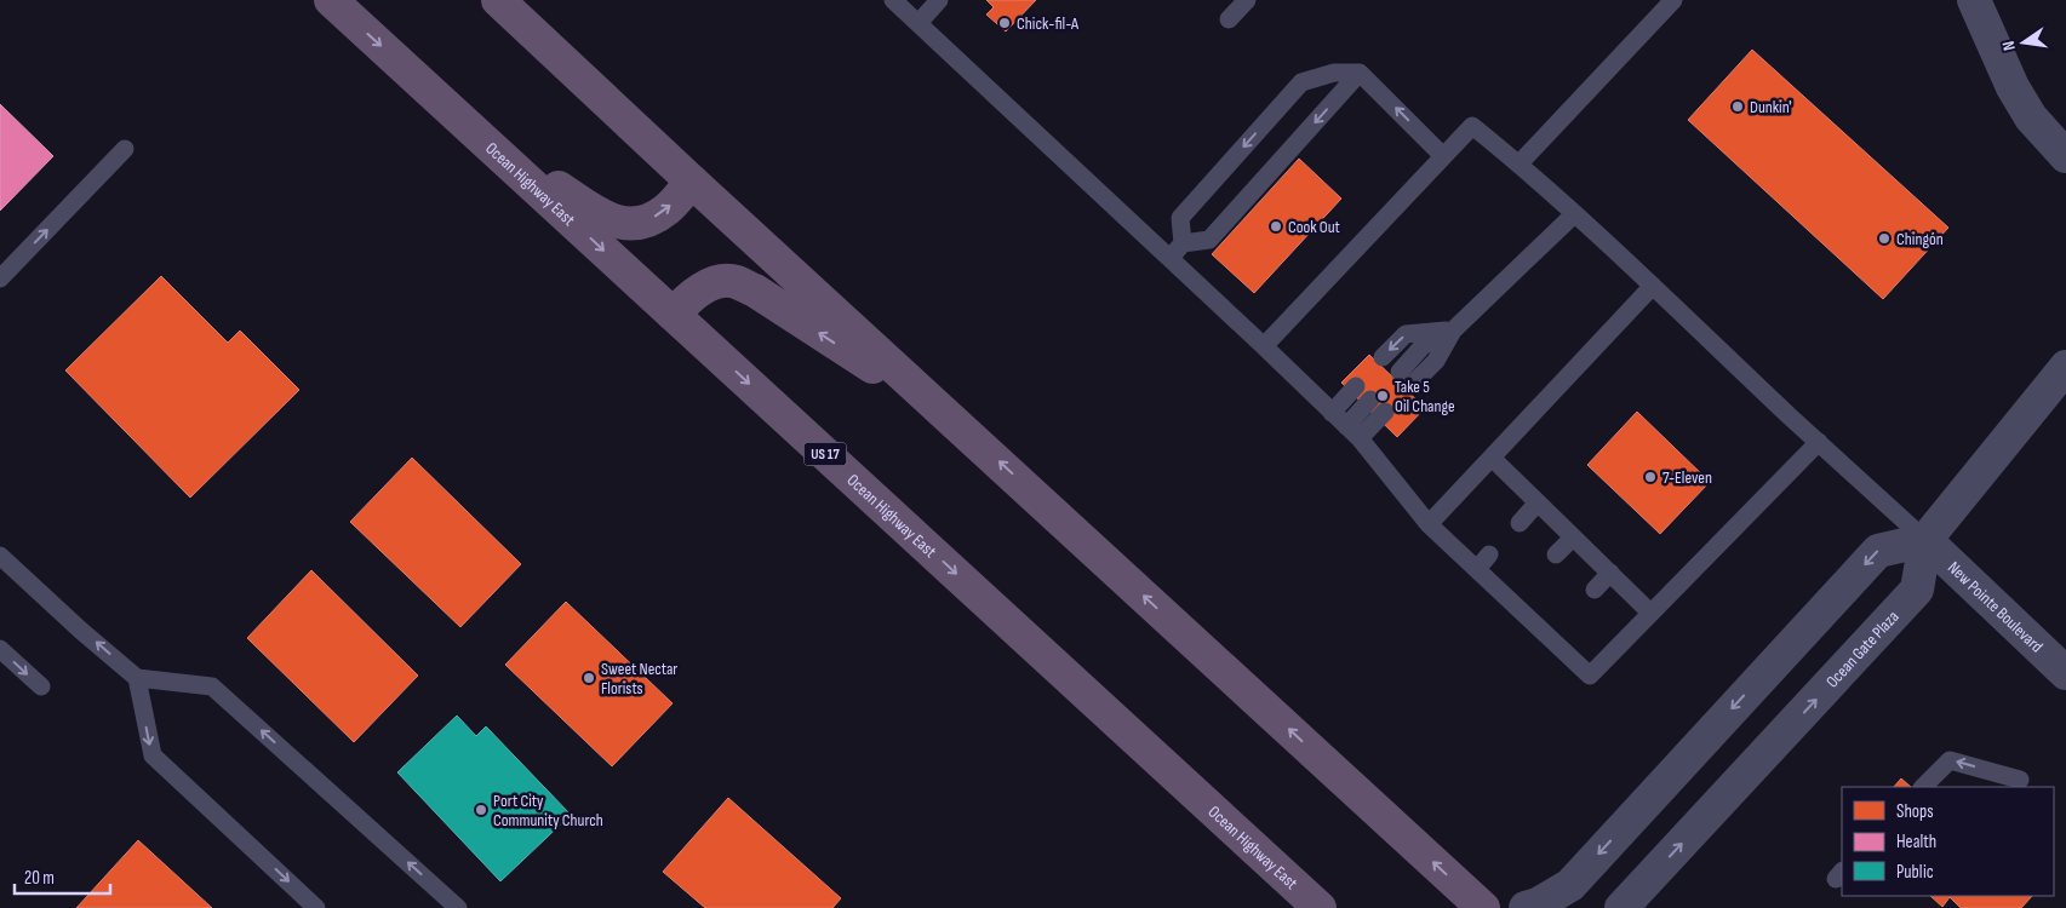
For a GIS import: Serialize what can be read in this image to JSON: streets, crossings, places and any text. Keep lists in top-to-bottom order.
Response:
{
  "streets": {
    "highway": ["Ocean Highway East", "US 17"],
    "street": ["New Pointe Boulevard", "Ocean Gate Plaza"]
  },
  "crossings": [
    ["New Pointe Boulevard", "Ocean Gate Plaza"]
  ],
  "places": [
    "Chick-fil-A",
    "Dunkin'",
    "Cook Out",
    "Chingón",
    "Take 5 Oil Change",
    "7-Eleven",
    "Sweet Nectar Florists",
    "Port City Community Church"
  ],
  "legend": ["Shops", "Health", "Public"],
  "scale_bar": "20 m",
  "north": "left"
}
